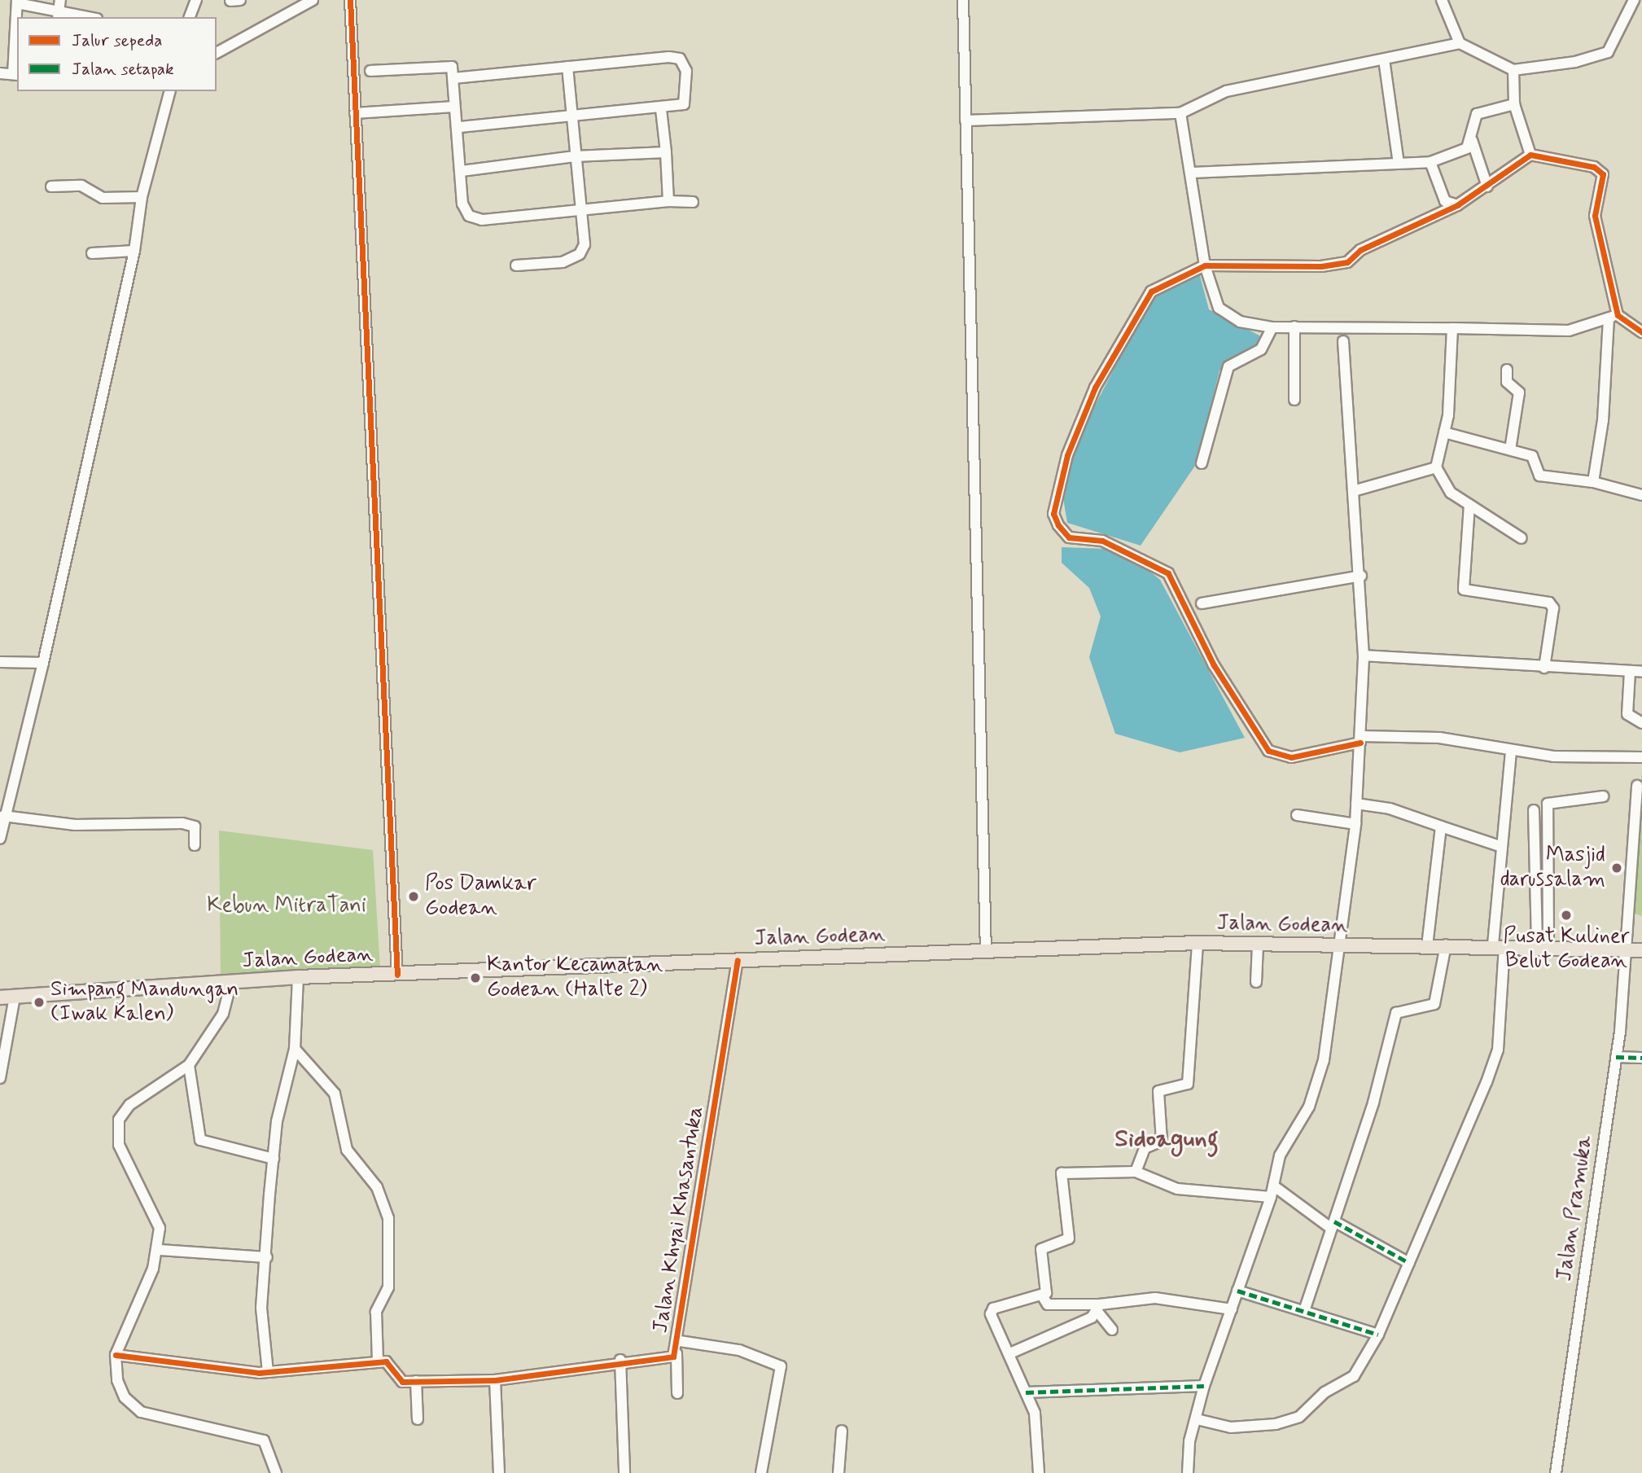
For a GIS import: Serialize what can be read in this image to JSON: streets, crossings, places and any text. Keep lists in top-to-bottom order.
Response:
{
  "streets": {
    "main road": ["Jalan Godean"],
    "street": ["Jalan Pramuka", "Jalan Khyai Khasantuka"]
  },
  "crossings": [
    ["Jalan Godean", "Jalan Pramuka"],
    ["Jalan Godean", "Jalan Khyai Khasantuka"]
  ],
  "districts": ["Sidoagung"],
  "parks": ["Kebun MitraTani"],
  "places": [
    "Masjid darussalam",
    "Pos Damkar Godean",
    "Pusat Kuliner Belut Godean",
    "Kantor Kecamatan Godean (Halte 2)",
    "Simpang Mandungan (Iwak Kalen)"
  ],
  "legend": ["Jalur sepeda", "Jalan setapak"]
}
